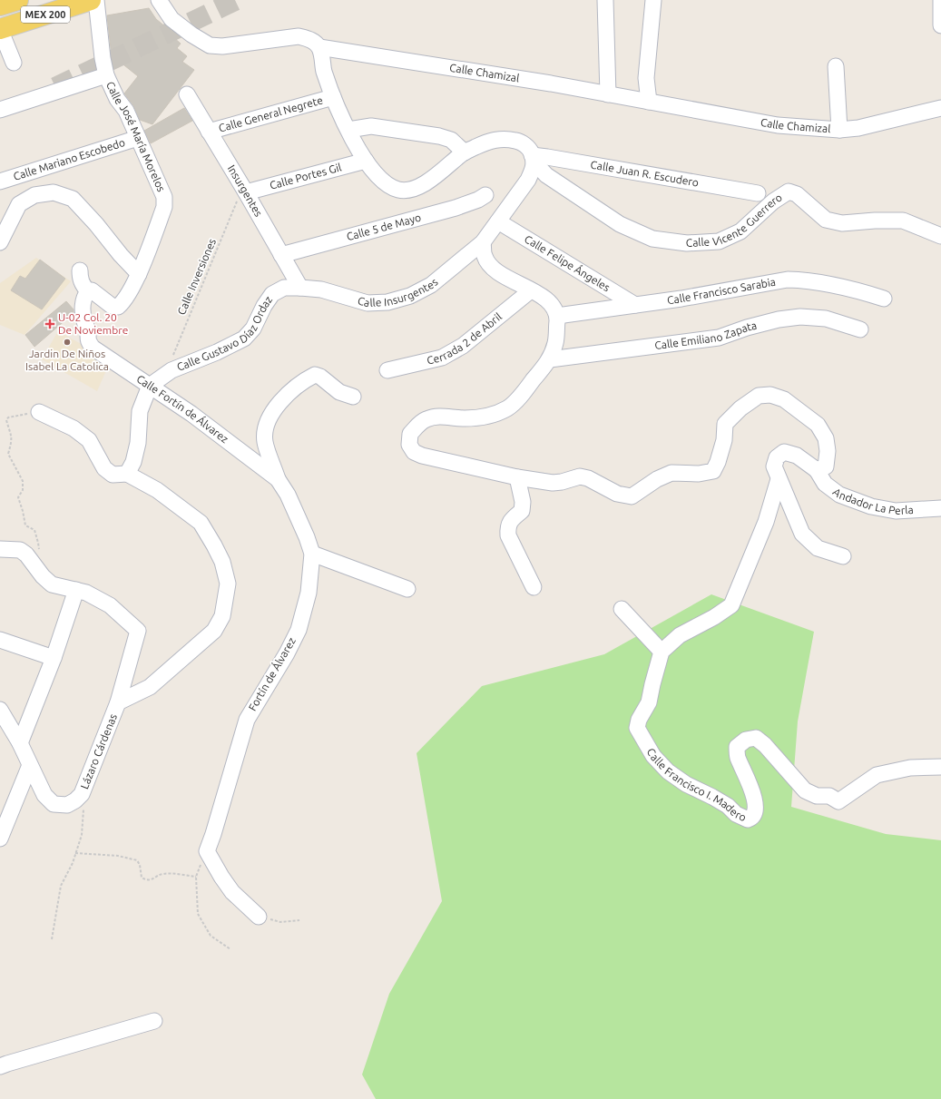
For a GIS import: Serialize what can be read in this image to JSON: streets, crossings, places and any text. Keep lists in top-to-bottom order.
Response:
{
  "streets": {
    "main road": ["MEX 200"],
    "street": [
      "Calle Chamizal",
      "Calle General Negrete",
      "Calle José María Morelos",
      "Calle Mariano Escobedo",
      "Calle Juan R. Escudero",
      "Calle Portes Gil",
      "Insurgentes",
      "Calle Vicente Guerrero",
      "Calle 5 de Mayo",
      "Calle Felipe Ángeles",
      "Calle Insurgentes",
      "Calle Francisco Sarabia",
      "Calle Gustavo Díaz Ordaz",
      "Calle Emiliano Zapata",
      "Cerrada 2 de Abril",
      "Calle Fortín de Álvarez",
      "Andador La Perla",
      "Fortín de Álvarez",
      "Lázaro Cárdenas",
      "Calle Francisco I. Madero"
    ],
    "path": ["Calle Inversiones"]
  },
  "crossings": [
    ["Calle General Negrete", "Insurgentes"],
    ["Calle José María Morelos", "Calle Mariano Escobedo"],
    ["Calle José María Morelos", "Calle Fortín de Álvarez"],
    ["Calle Juan R. Escudero", "Calle Vicente Guerrero"],
    ["Calle Juan R. Escudero", "Calle Insurgentes"],
    ["Calle Portes Gil", "Insurgentes"],
    ["Calle Portes Gil", "Calle Inversiones"],
    ["Insurgentes", "Calle 5 de Mayo"],
    ["Insurgentes", "Calle Inversiones"],
    ["Insurgentes", "Calle Insurgentes"],
    ["Insurgentes", "Calle Gustavo Díaz Ordaz"],
    ["Calle Vicente Guerrero", "Calle Insurgentes"],
    ["Calle Felipe Ángeles", "Calle Insurgentes"],
    ["Calle Felipe Ángeles", "Calle Francisco Sarabia"],
    ["Calle Inversiones", "Calle Gustavo Díaz Ordaz"],
    ["Calle Insurgentes", "Calle Gustavo Díaz Ordaz"],
    ["Calle Gustavo Díaz Ordaz", "Calle Fortín de Álvarez"],
    ["Calle Fortín de Álvarez", "Fortín de Álvarez"]
  ],
  "places": {
    "health": ["U-02 Col. 20 De Noviembre"],
    "other": ["Jardin De Niños Isabel La Catolica"]
  }
}
